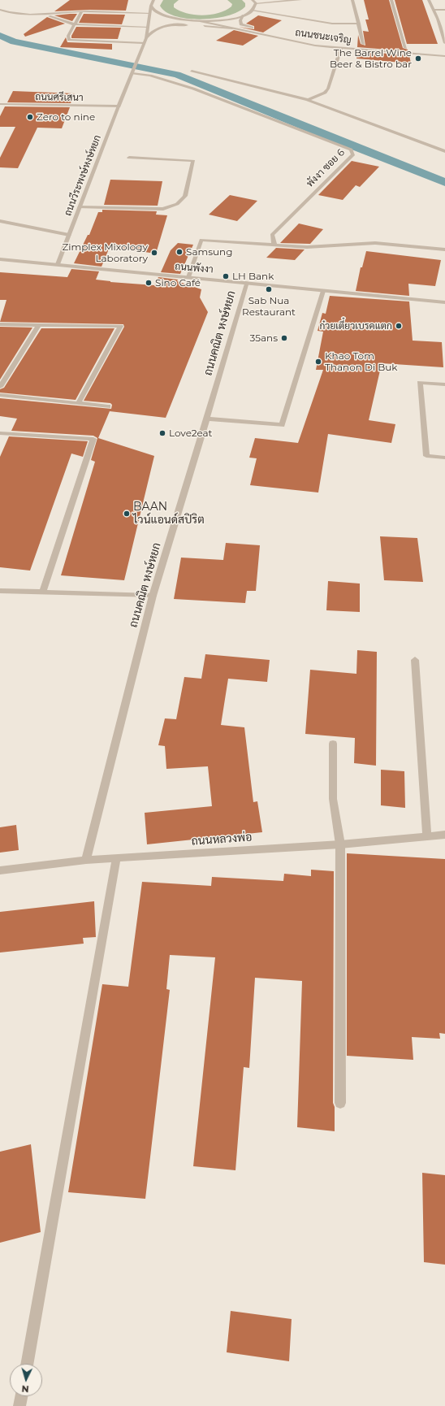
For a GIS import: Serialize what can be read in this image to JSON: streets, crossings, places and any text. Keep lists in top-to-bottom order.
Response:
{
  "streets": {
    "street": [
      "ถนนชนะเจริญ",
      "ถนนศรีเสนา",
      "พังงา ซอย 6",
      "ถนนวีระพงษ์หงษ์หยก",
      "ถนนพังงา",
      "ถนนคณิต หงษ์หยก",
      "ถนนหลวงพ่อ"
    ]
  },
  "crossings": [
    ["ถนนศรีเสนา", "ถนนวีระพงษ์หงษ์หยก"],
    ["พังงา ซอย 6", "ถนนวีระพงษ์หงษ์หยก"],
    ["ถนนวีระพงษ์หงษ์หยก", "ถนนพังงา"],
    ["ถนนพังงา", "ถนนคณิต หงษ์หยก"],
    ["ถนนคณิต หงษ์หยก", "ถนนหลวงพ่อ"]
  ],
  "places": [
    "The Barrel Wine Beer & Bistro bar",
    "Zero to nine",
    "Samsung",
    "Zimplex Mixology Laboratory",
    "LH Bank",
    "Sino Café",
    "Sab Nua Restaurant",
    "ก๋วยเตี๋ยวเบรคแตก",
    "35ans",
    "Khao Tom Thanon Di Buk",
    "Love2eat",
    "BAAN ไวน์แอนด์สปิริต"
  ],
  "north": "bottom"
}
